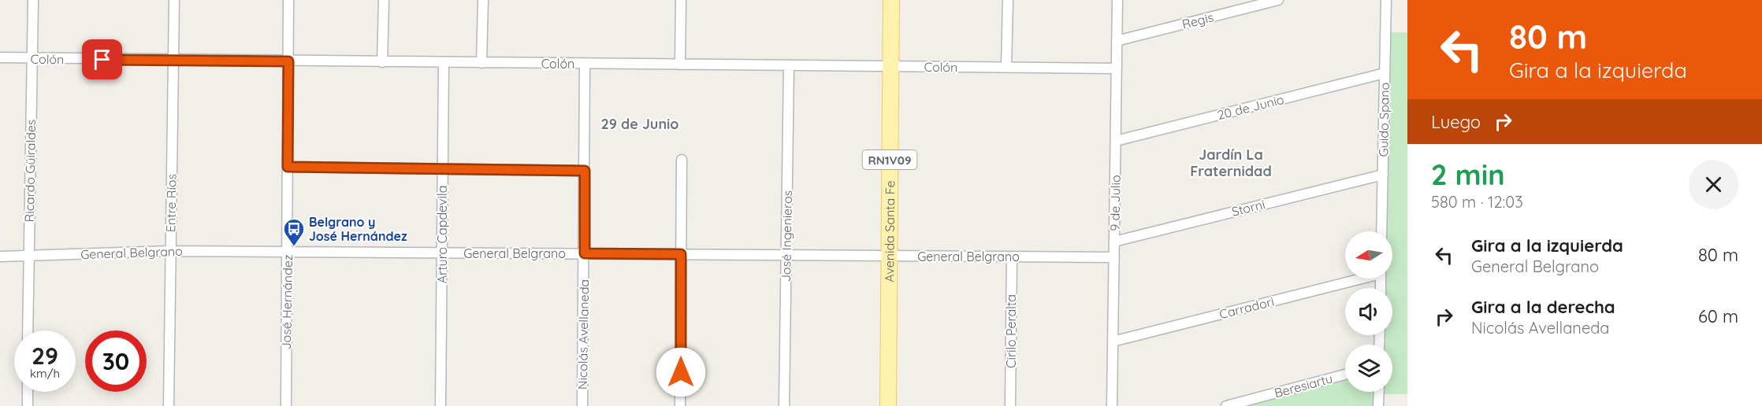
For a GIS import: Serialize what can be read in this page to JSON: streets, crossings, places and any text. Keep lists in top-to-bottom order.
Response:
{
  "streets": {
    "main road": ["RN1V09", "Avenida Santa Fe"],
    "street": [
      "Regis",
      "Colón",
      "20 de Junio",
      "Guido Spano",
      "Ricardo Güiraldes",
      "Entre Ríos",
      "9 de Julio",
      "Storni",
      "Arturo Capdevila",
      "José Ingenieros",
      "General Belgrano",
      "José Hernández",
      "Carradori",
      "Cirilo Peralta",
      "Nicolás Avellaneda",
      "Beresiartu"
    ]
  },
  "crossings": [
    ["Regis", "9 de Julio"],
    ["Colón", "Ricardo Güiraldes"],
    ["Colón", "Entre Ríos"],
    ["Colón", "9 de Julio"],
    ["Colón", "Avenida Santa Fe"],
    ["Colón", "Arturo Capdevila"],
    ["Colón", "José Ingenieros"],
    ["Colón", "José Hernández"],
    ["Colón", "Nicolás Avellaneda"],
    ["20 de Junio", "Guido Spano"],
    ["20 de Junio", "9 de Julio"],
    ["Guido Spano", "Storni"],
    ["Ricardo Güiraldes", "General Belgrano"],
    ["Entre Ríos", "General Belgrano"],
    ["9 de Julio", "Storni"],
    ["9 de Julio", "General Belgrano"],
    ["9 de Julio", "Carradori"],
    ["Avenida Santa Fe", "General Belgrano"],
    ["Arturo Capdevila", "General Belgrano"],
    ["José Ingenieros", "General Belgrano"],
    ["General Belgrano", "José Hernández"],
    ["General Belgrano", "Cirilo Peralta"],
    ["General Belgrano", "Nicolás Avellaneda"]
  ],
  "districts": ["29 de Junio", "Jardín La Fraternidad"],
  "places": {
    "bus stop": ["Belgrano y José Hernández"]
  },
  "north": "left",
  "page": {
    "turn": ["80 m", "Gira a la izquierda"],
    "then": "Luego",
    "heading": ["2 min", "580 m · 12:03"],
    "list": [
      {
        "name": "Gira a la izquierda",
        "note": "General Belgrano",
        "value": "80 m"
      },
      {
        "name": "Gira a la derecha",
        "note": "Nicolás Avellaneda",
        "value": "60 m"
      }
    ],
    "speed": "29 km/h",
    "limit": "30"
  }
}
